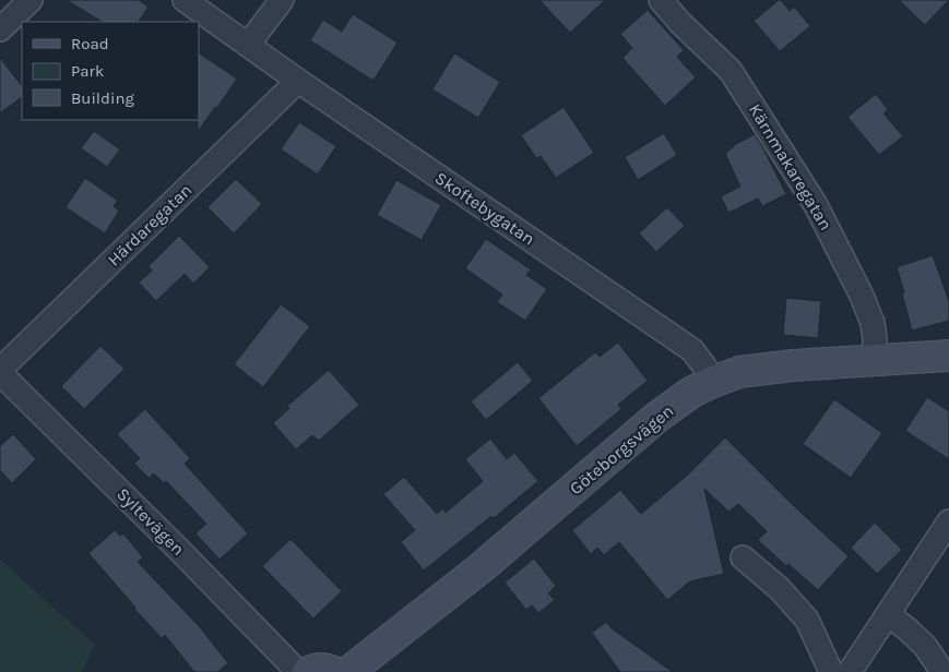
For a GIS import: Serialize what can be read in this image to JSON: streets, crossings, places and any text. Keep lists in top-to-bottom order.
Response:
{
  "streets": {
    "street": [
      "Kärnmakaregatan",
      "Skoftebygatan",
      "Härdaregatan",
      "Göteborgsvägen",
      "Syltevägen"
    ]
  },
  "crossings": [
    ["Kärnmakaregatan", "Göteborgsvägen"],
    ["Skoftebygatan", "Härdaregatan"],
    ["Skoftebygatan", "Göteborgsvägen"],
    ["Härdaregatan", "Syltevägen"]
  ],
  "legend": ["Road", "Park", "Building"]
}
